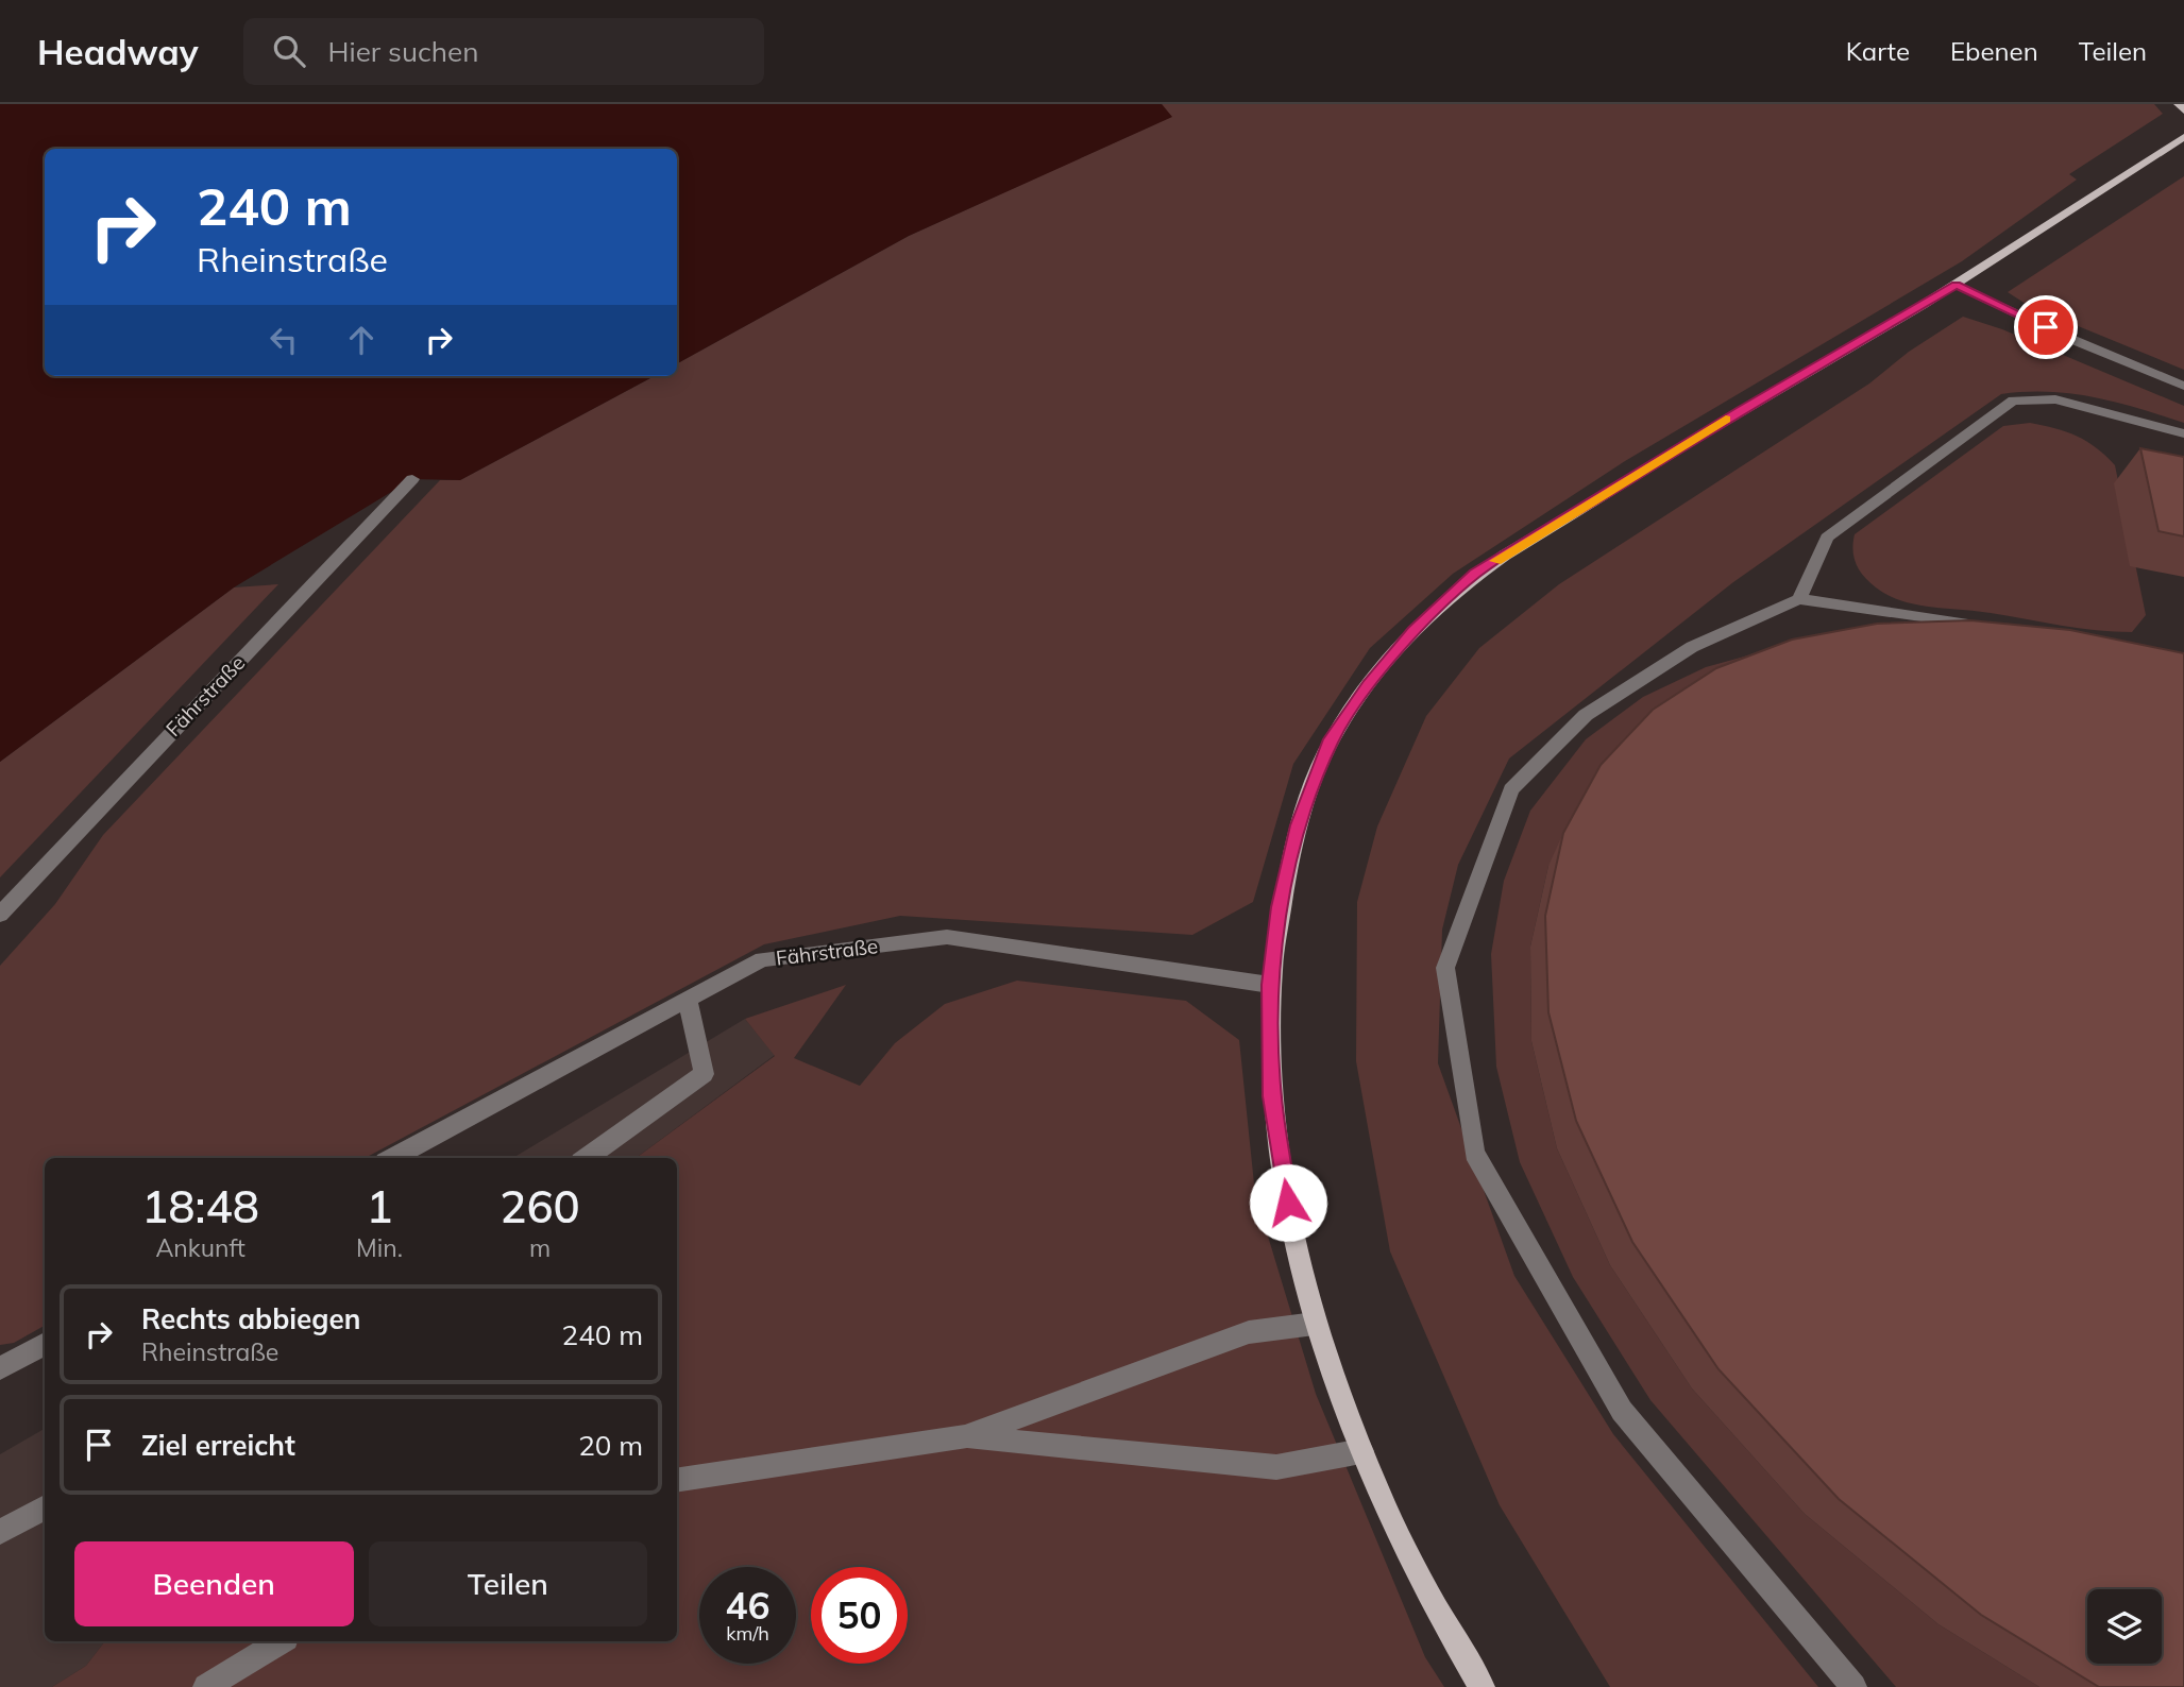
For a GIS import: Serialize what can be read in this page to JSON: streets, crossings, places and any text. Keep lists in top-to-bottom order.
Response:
{
  "streets": {
    "street": ["Fährstraße"]
  },
  "page": {
    "header": "Headway",
    "search": "Hier suchen",
    "nav": ["Karte", "Ebenen", "Teilen"],
    "turn": ["240 m", "Rheinstraße"],
    "eta": [
      "18:48",
      "Ankunft",
      "1",
      "Min.",
      "260",
      "m"
    ],
    "list": [
      {
        "name": "Rechts abbiegen",
        "note": "Rheinstraße",
        "value": "240 m"
      },
      {
        "name": "Ziel erreicht",
        "value": "20 m"
      }
    ],
    "buttons": ["Beenden", "Teilen"],
    "speed": "46 km/h",
    "limit": "50"
  }
}
